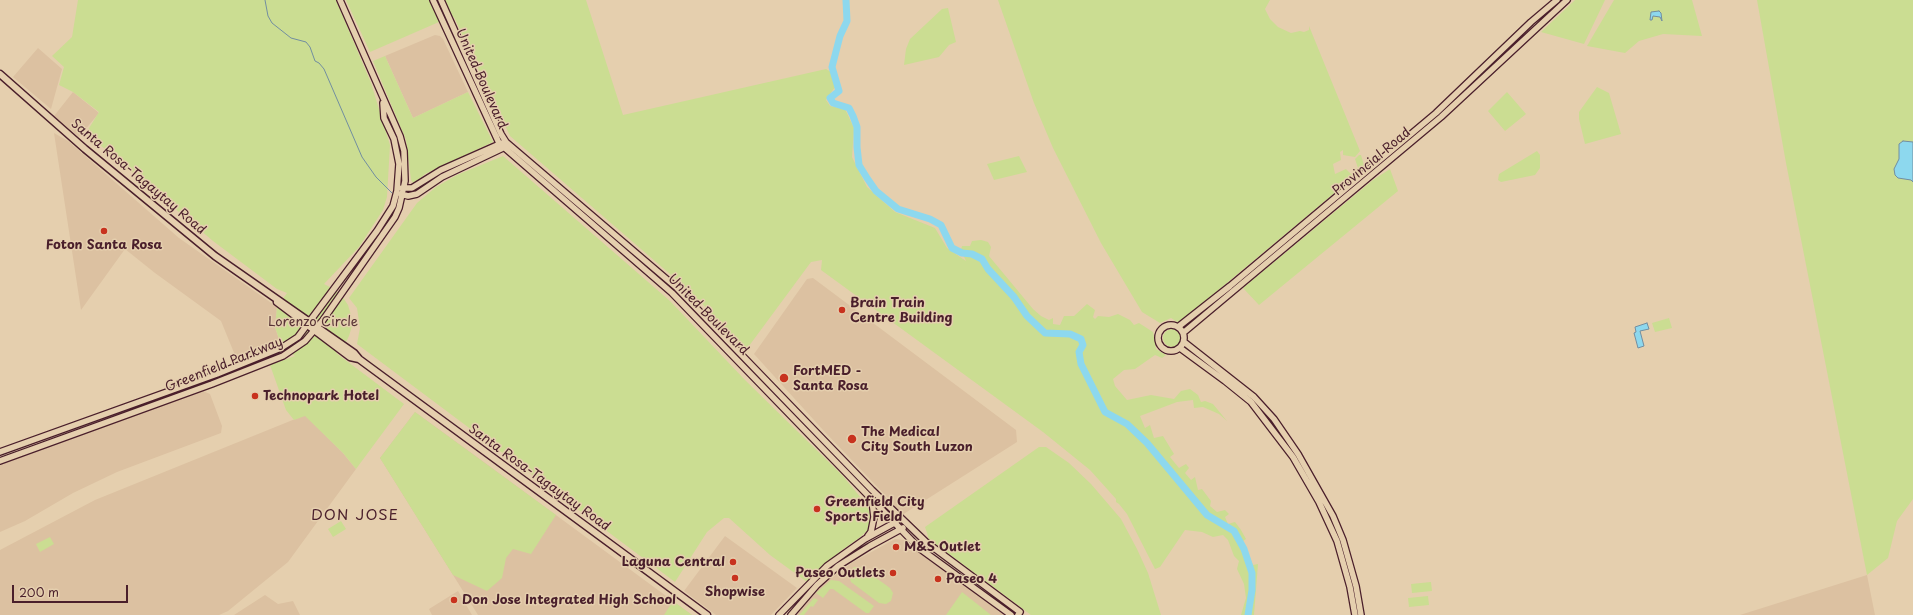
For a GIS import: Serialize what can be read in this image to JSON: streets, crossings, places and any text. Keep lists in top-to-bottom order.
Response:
{
  "streets": {
    "main road": [
      "United Boulevard",
      "Provincial Road",
      "Santa Rosa-Tagaytay Road",
      "Greenfield Parkway"
    ]
  },
  "crossings": [
    ["Santa Rosa-Tagaytay Road", "Greenfield Parkway"]
  ],
  "districts": ["DON JOSE"],
  "parks": ["Lorenzo Circle"],
  "places": [
    "Foton Santa Rosa",
    "Brain Train Centre Building",
    "FortMED - Santa Rosa",
    "Technopark Hotel",
    "The Medical City South Luzon",
    "Greenfield City Sports Field",
    "M&S Outlet",
    "Laguna Central",
    "Paseo Outlets",
    "Shopwise",
    "Paseo 4",
    "Don Jose Integrated High School"
  ],
  "scale_bar": "200 m"
}
